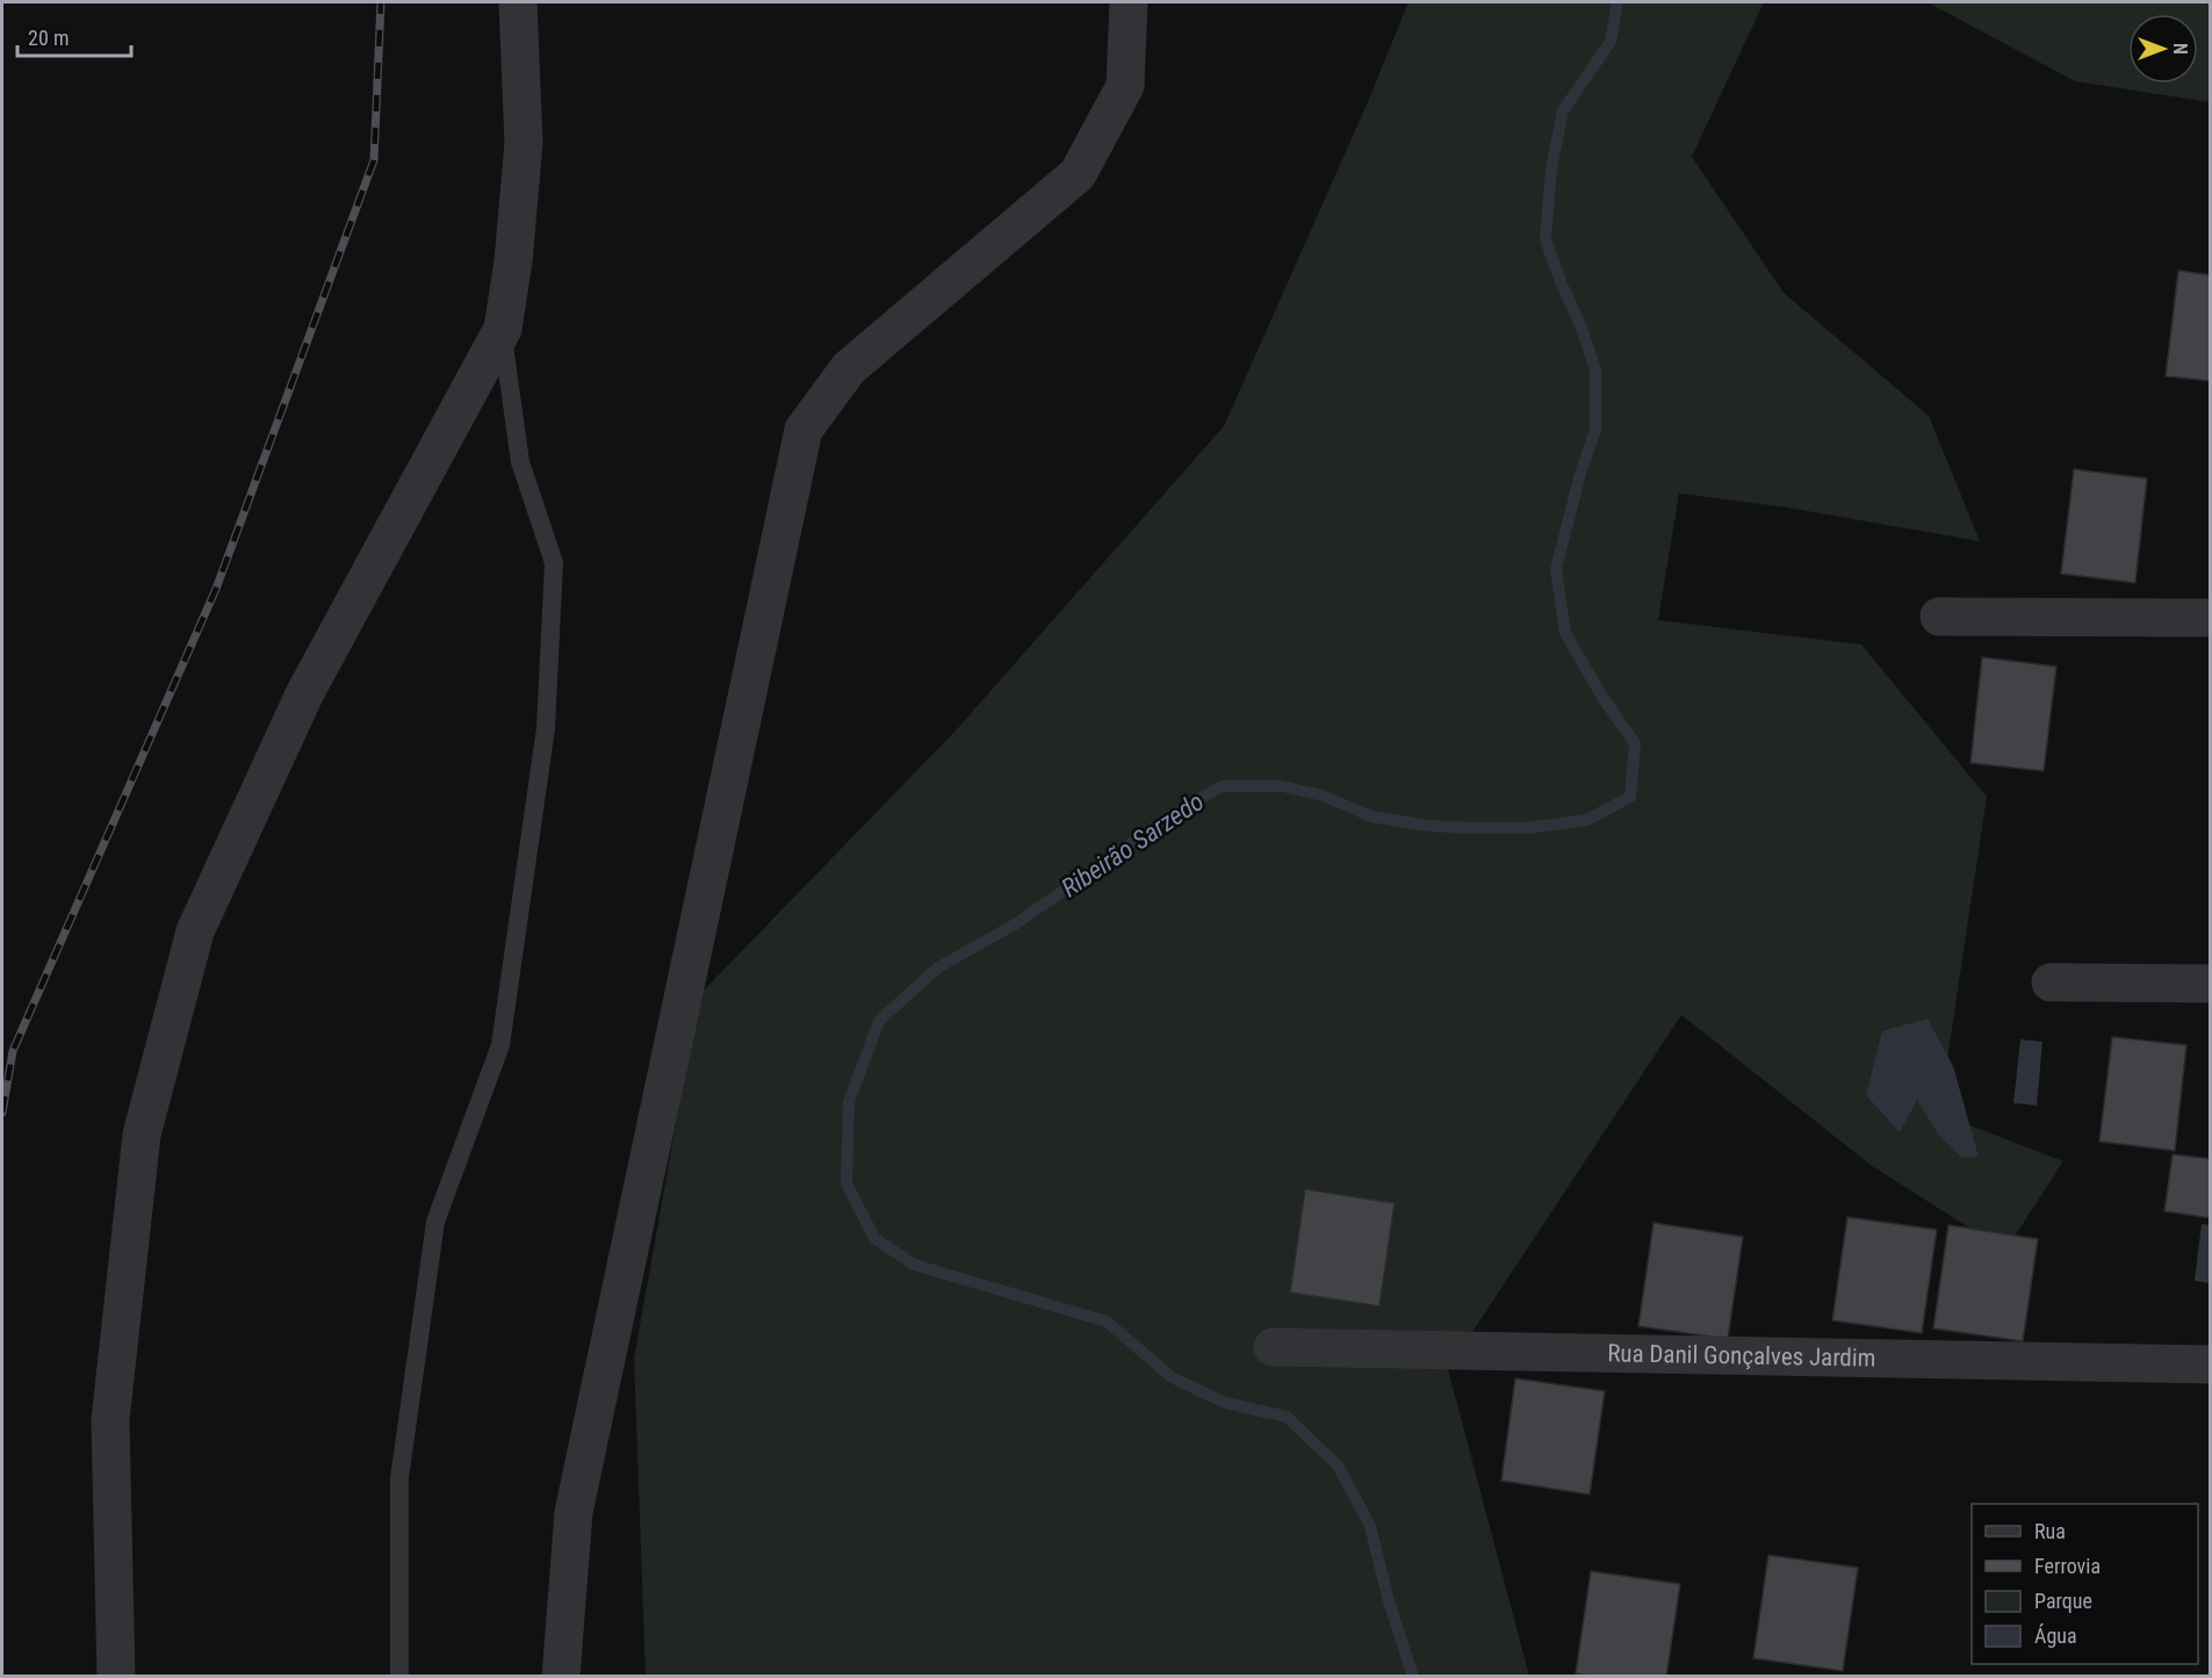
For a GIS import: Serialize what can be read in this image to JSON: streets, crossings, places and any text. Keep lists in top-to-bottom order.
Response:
{
  "streets": {
    "street": ["Rua Danil Gonçalves Jardim"]
  },
  "water": ["Ribeirão Sarzedo"],
  "legend": [
    "Rua",
    "Ferrovia",
    "Parque",
    "Água"
  ],
  "scale_bar": "20 m",
  "north": "right"
}
